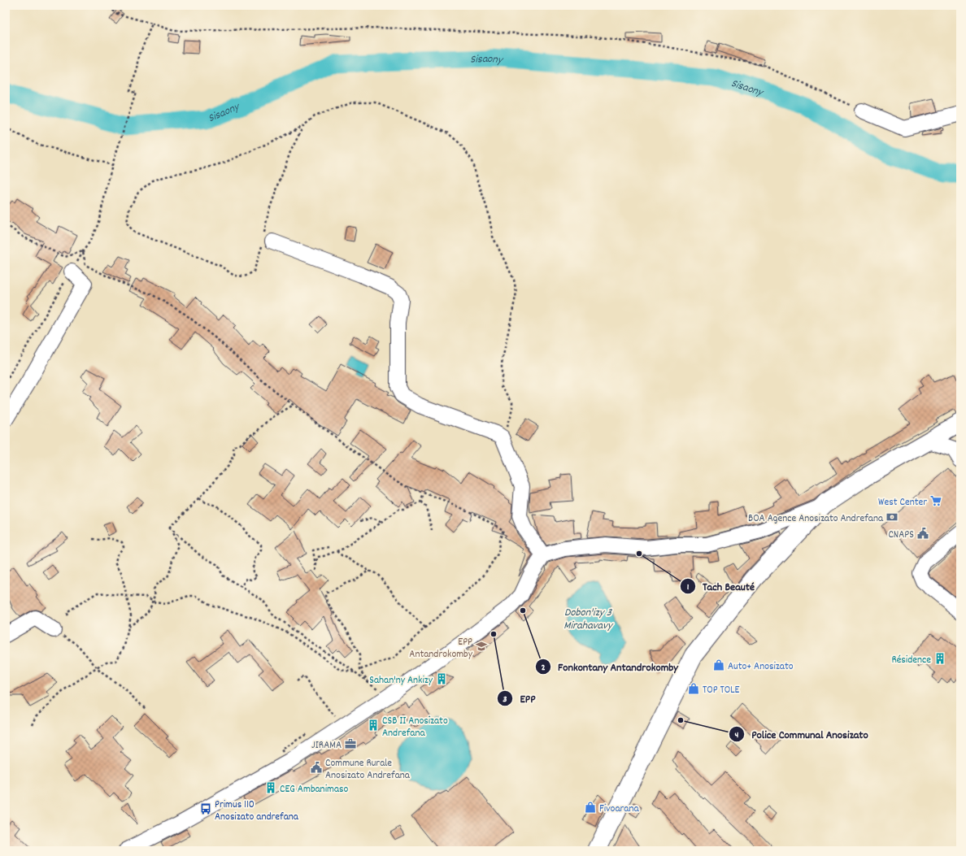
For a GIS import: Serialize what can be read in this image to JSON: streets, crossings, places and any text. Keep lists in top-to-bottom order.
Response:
{
  "water": ["Sisaony", "Dobon'izy 3 Mirahavavy"],
  "places": {
    "supermarket": ["West Center"],
    "bank": ["BOA Agence Anosizato Andrefana"],
    "public building": ["CNAPS", "Commune Rurale Anosizato Andrefana"],
    "other": [
      "Tach Beauté",
      "Fonkontany Antandrokomby",
      "EPP",
      "Police Communal Anosizato"
    ],
    "school or university": ["EPP Antandrokomby"],
    "building": [
      "Résidence",
      "Sahan'ny Ankizy",
      "CSB II Anosizato Andrefana",
      "CEG Ambanimaso"
    ],
    "shop": ["Auto+ Anosizato", "TOP TOLE", "Fivoarana"],
    "office": ["JIRAMA"],
    "bus stop": ["Primus 110 Anosizato andrefana"]
  }
}
